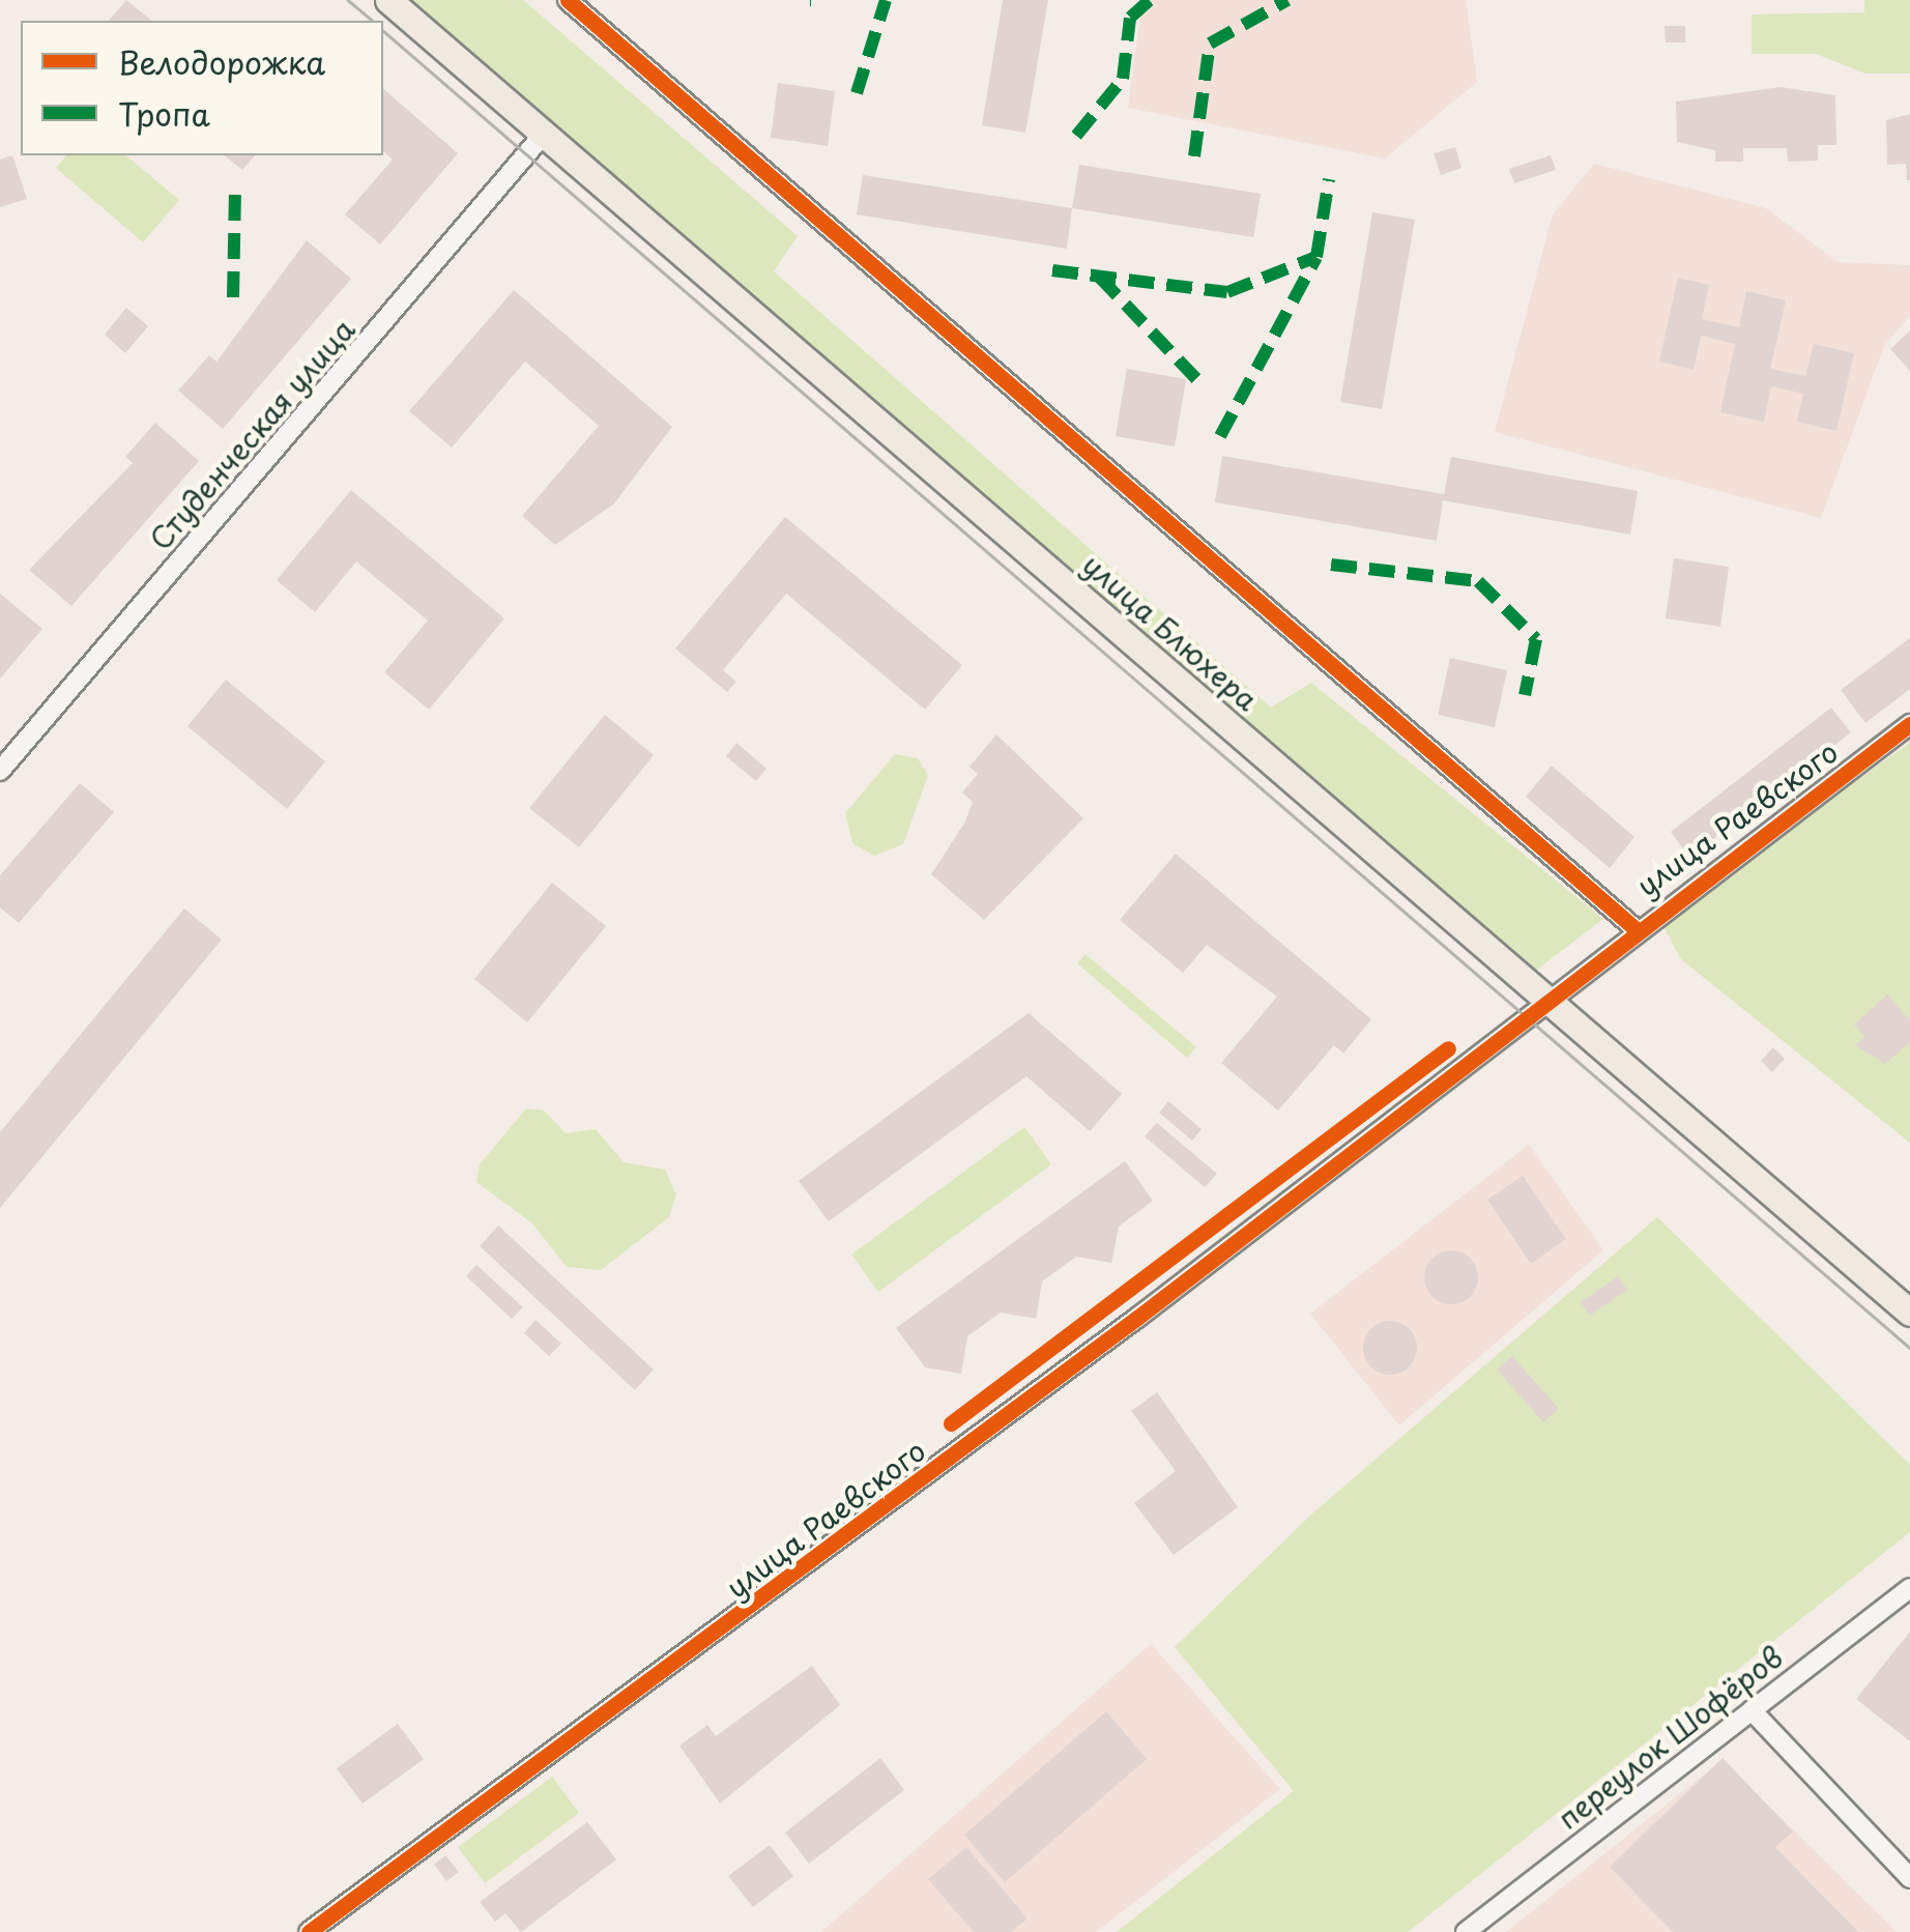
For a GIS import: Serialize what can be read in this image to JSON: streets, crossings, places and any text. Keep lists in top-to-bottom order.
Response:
{
  "streets": {
    "main road": ["улица Блюхера"],
    "street": ["Студенческая улица", "улица Раевского", "переулок Шофёров"]
  },
  "crossings": [
    ["Студенческая улица", "улица Блюхера"],
    ["улица Блюхера", "улица Раевского"]
  ],
  "legend": ["Велодорожка", "Тропа"]
}
